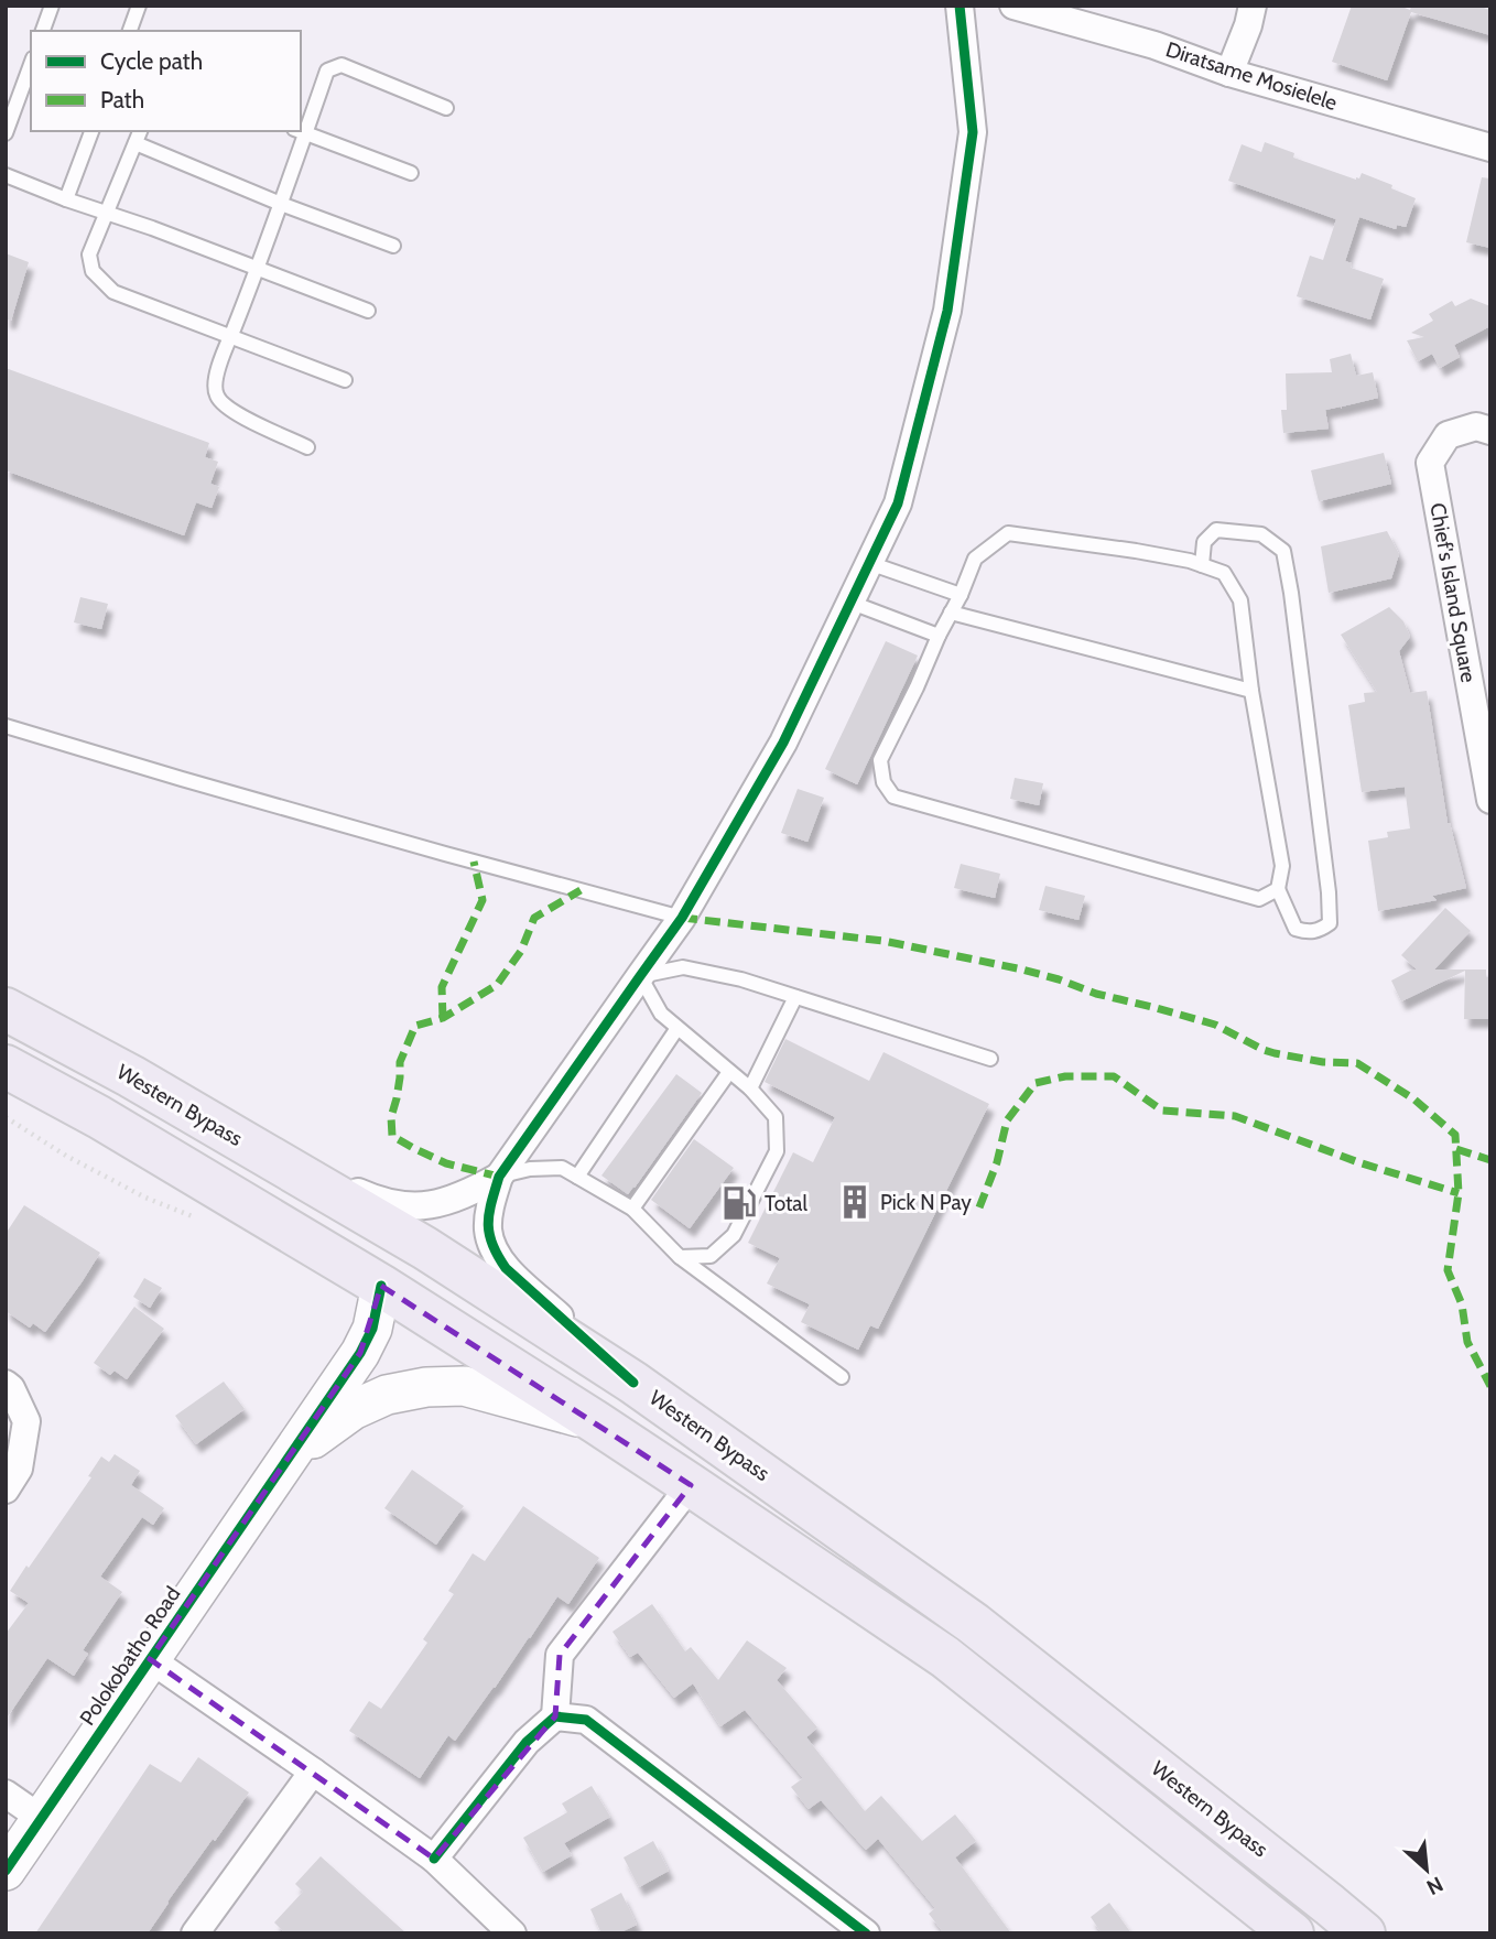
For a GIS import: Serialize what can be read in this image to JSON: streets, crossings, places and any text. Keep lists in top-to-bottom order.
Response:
{
  "streets": {
    "highway": ["Western Bypass"],
    "street": ["Diratsame Mosielele", "Chief's Island Square", "Polokobatho Road"]
  },
  "places": {
    "building": ["Pick N Pay"],
    "fuel station": ["Total"]
  },
  "legend": ["Cycle path", "Path"],
  "north": "bottom right"
}
